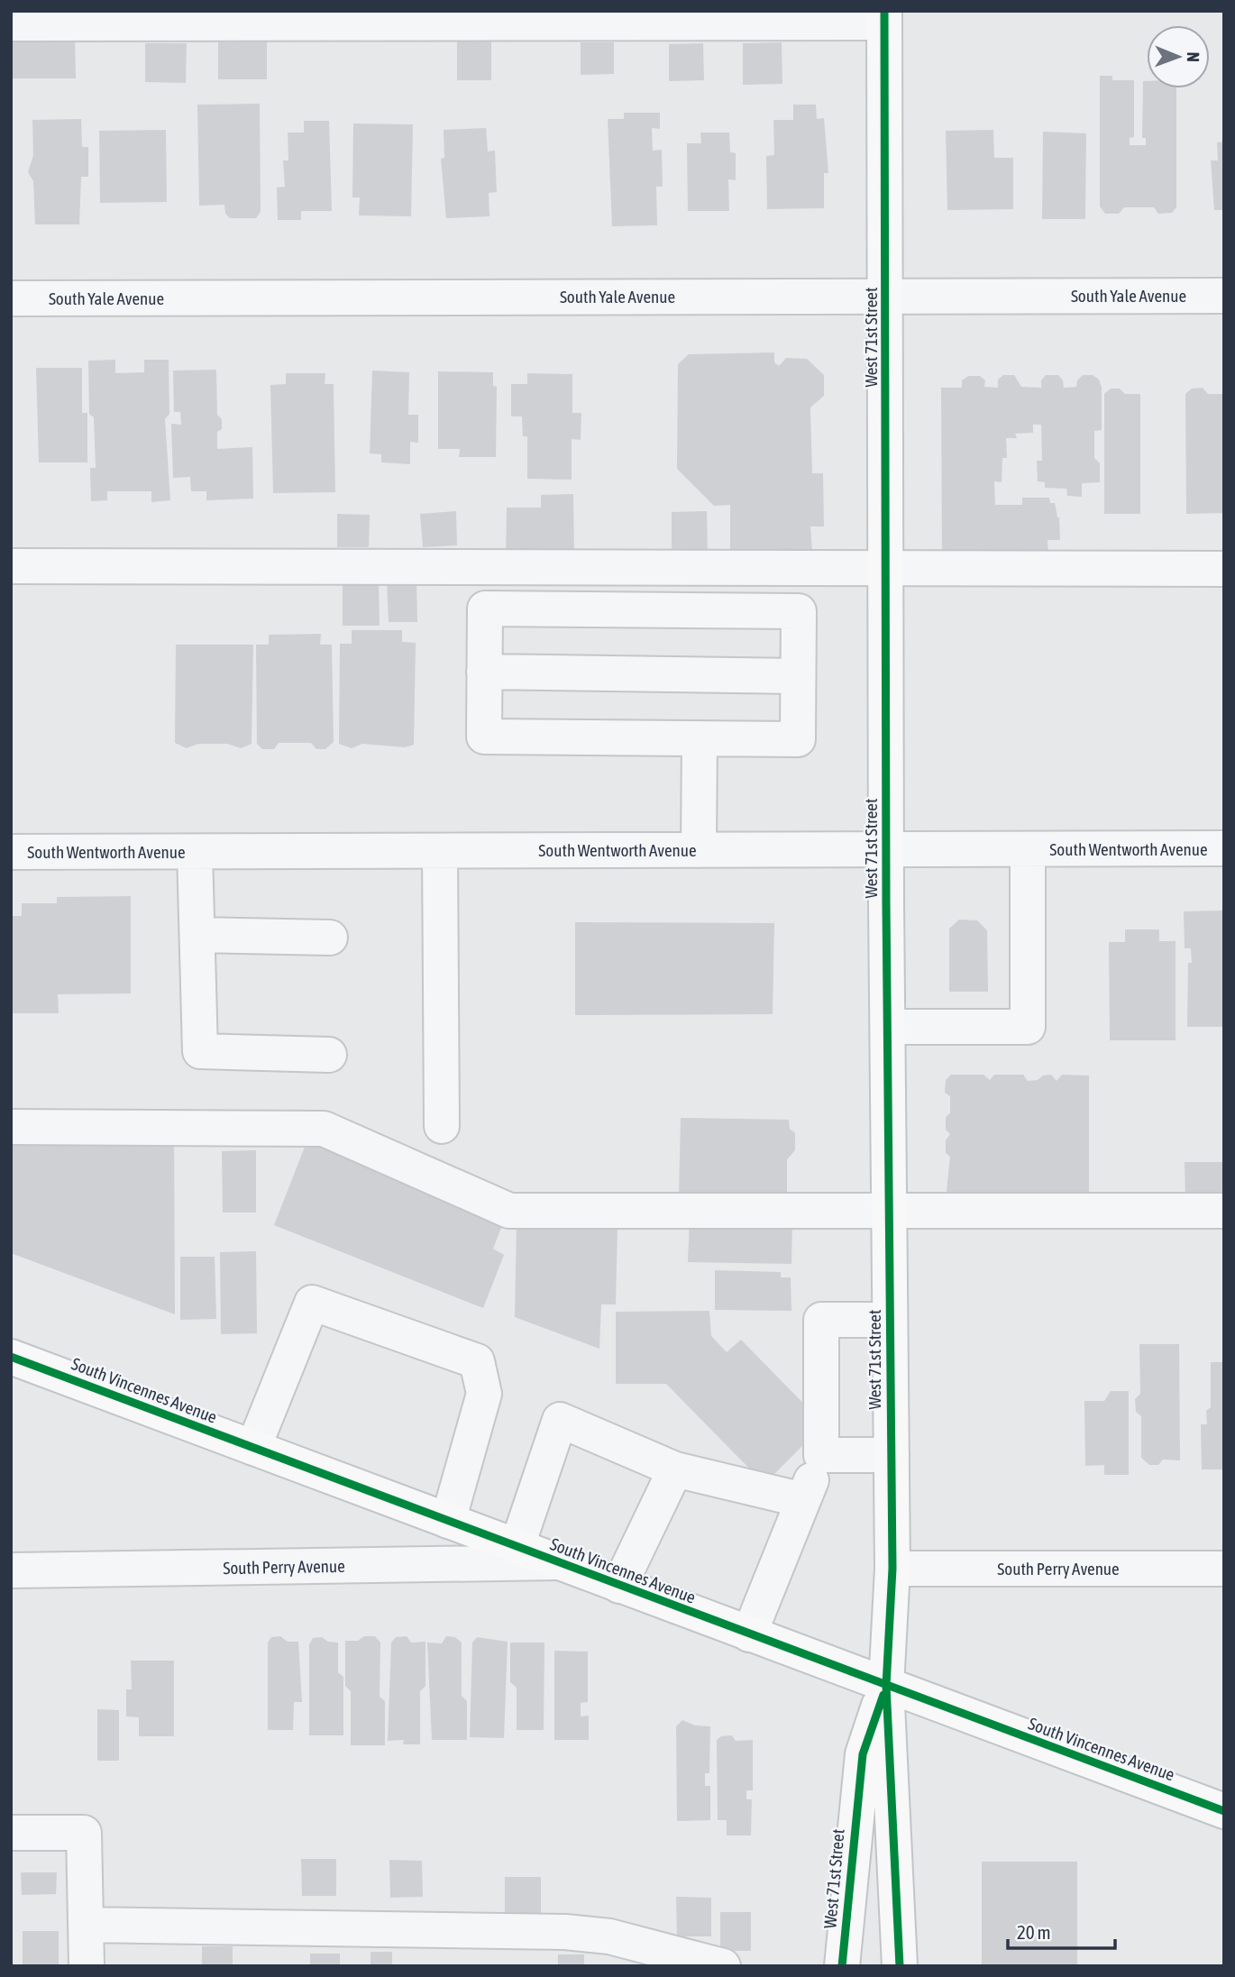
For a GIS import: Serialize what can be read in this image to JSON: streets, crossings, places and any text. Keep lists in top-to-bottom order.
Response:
{
  "streets": {
    "main road": ["West 71st Street", "South Vincennes Avenue"],
    "street": ["South Yale Avenue", "South Wentworth Avenue", "South Perry Avenue"]
  },
  "crossings": [
    ["South Yale Avenue", "West 71st Street"],
    ["West 71st Street", "South Wentworth Avenue"],
    ["West 71st Street", "South Vincennes Avenue"],
    ["West 71st Street", "South Perry Avenue"],
    ["South Vincennes Avenue", "South Perry Avenue"]
  ],
  "scale_bar": "20 m",
  "north": "right"
}
